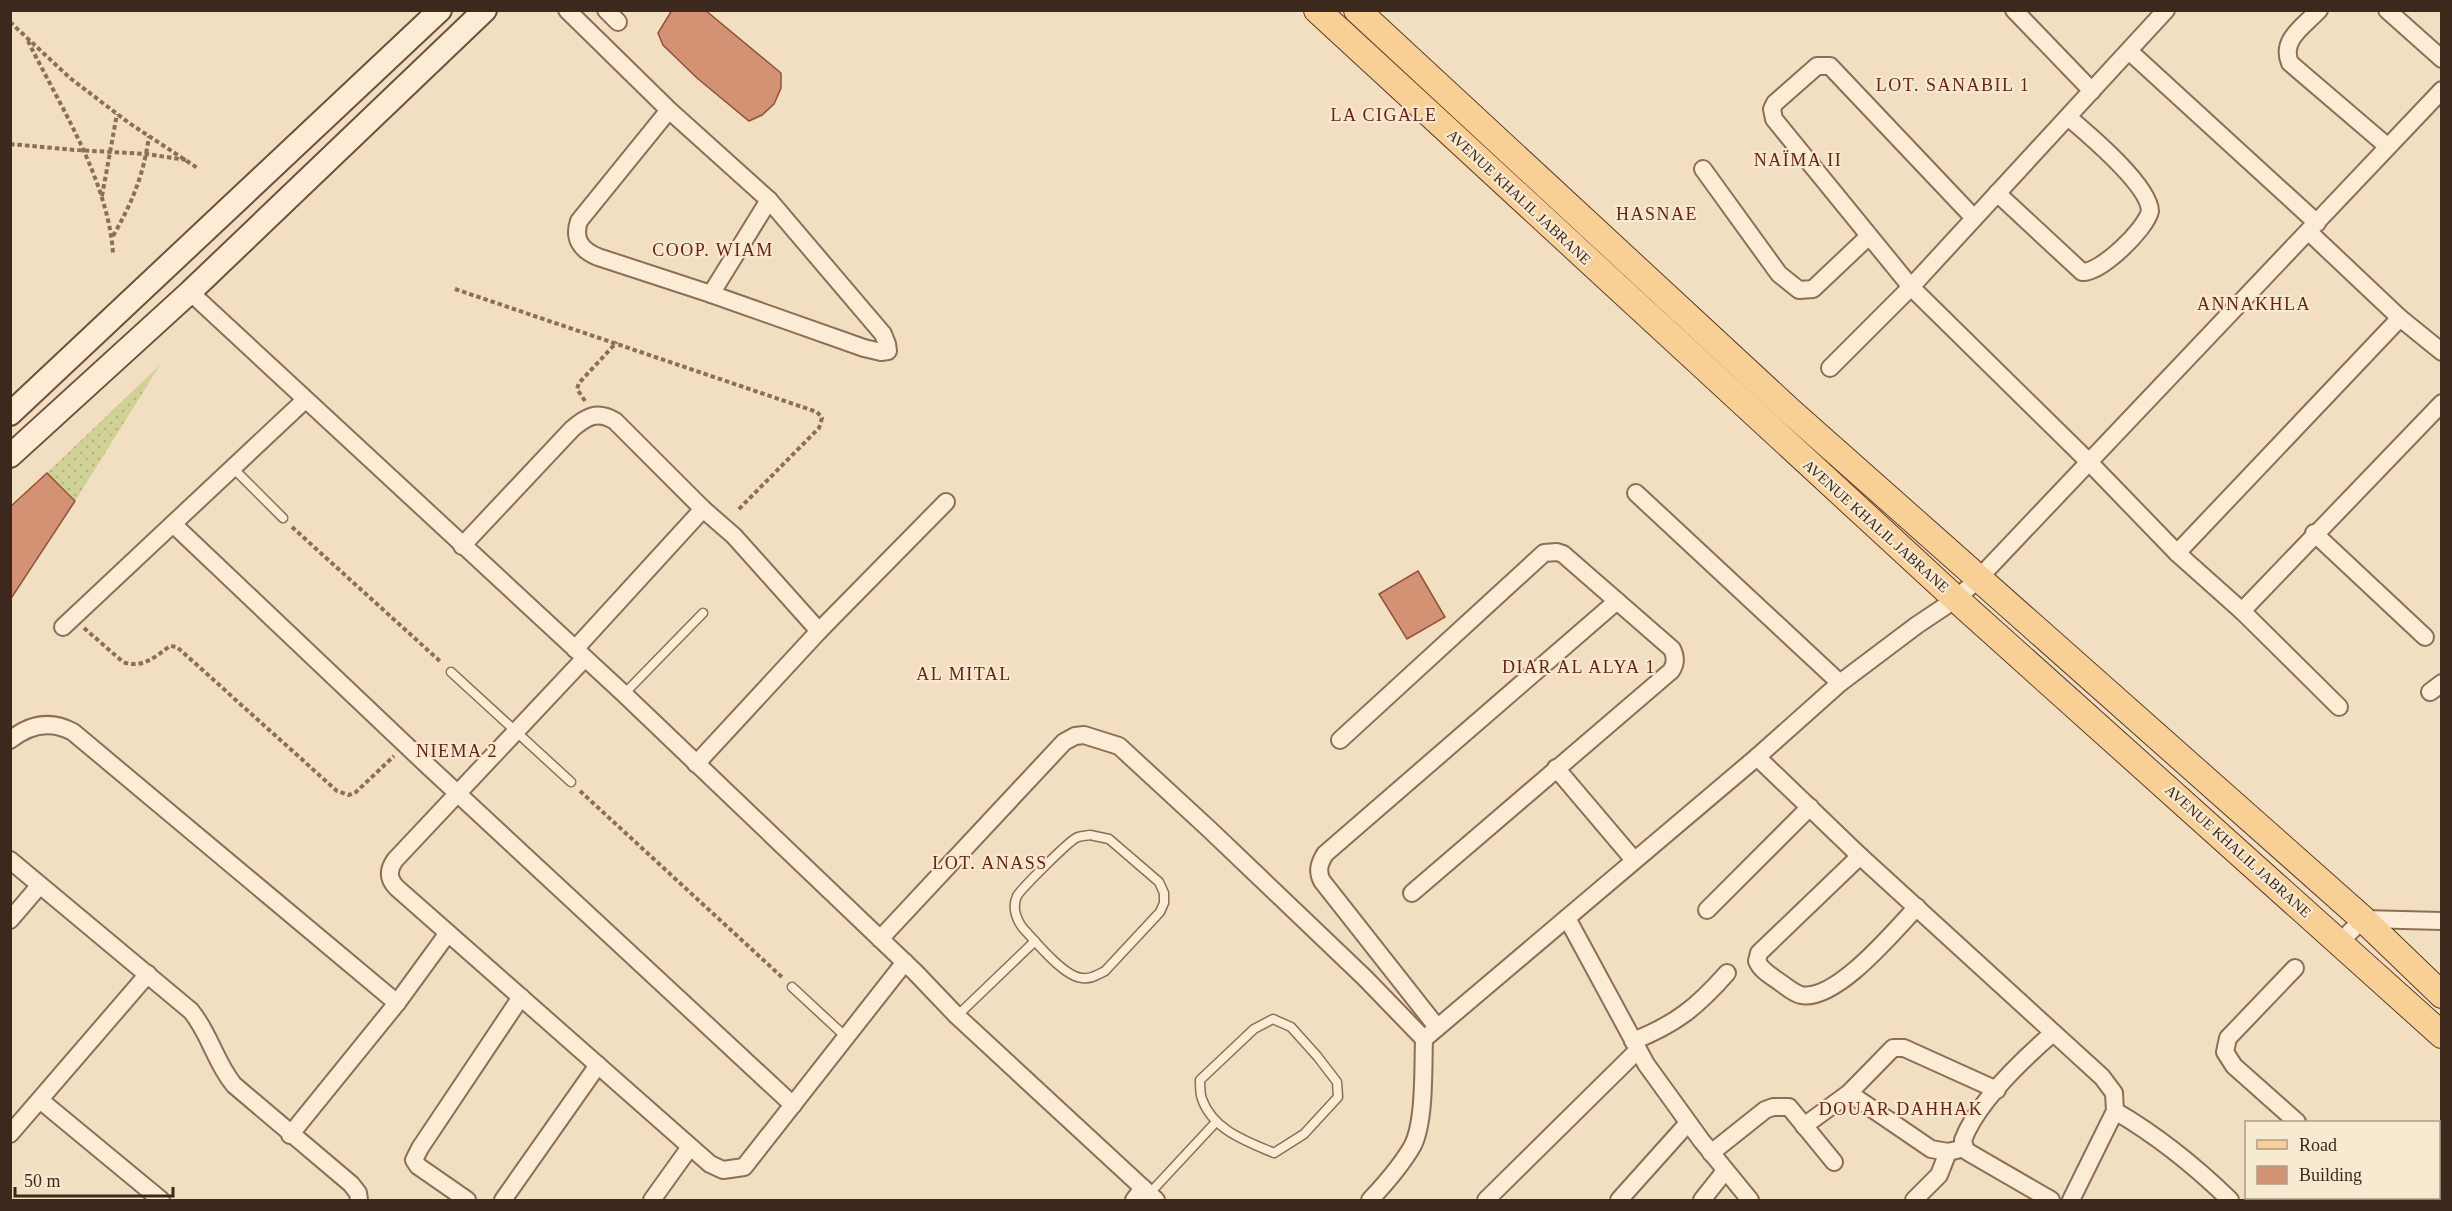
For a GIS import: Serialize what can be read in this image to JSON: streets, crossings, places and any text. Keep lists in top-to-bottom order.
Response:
{
  "streets": {
    "main road": ["AVENUE KHALIL JABRANE"]
  },
  "districts": [
    "LOT. SANABIL 1",
    "LA CIGALE",
    "NAÏMA II",
    "HASNAE",
    "COOP. WIAM",
    "ANNAKHLA",
    "DIAR AL ALYA 1",
    "AL MITAL",
    "NIEMA 2",
    "LOT. ANASS",
    "DOUAR DAHHAK"
  ],
  "legend": ["Road", "Building"],
  "scale_bar": "50 m"
}
